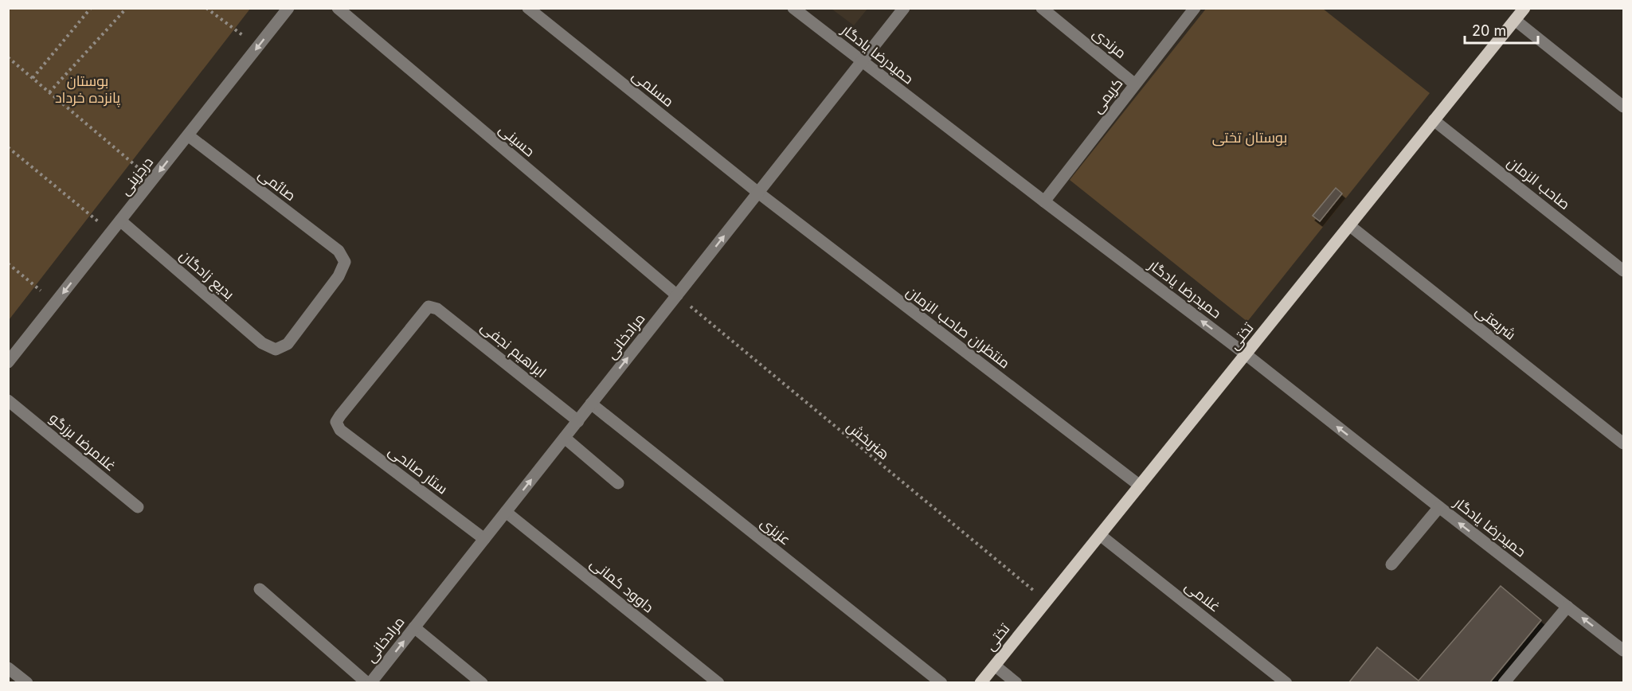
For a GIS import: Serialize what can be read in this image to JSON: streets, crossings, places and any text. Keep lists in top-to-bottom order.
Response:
{
  "streets": {
    "main road": ["تختی"],
    "street": [
      "مرندی",
      "حمیدرضا یادگار",
      "مسلمی",
      "کریمی",
      "حسینی",
      "درجزینی",
      "صاحب الزمان",
      "صائمی",
      "بدیع زادگان",
      "شریعتی",
      "منتظران صاحب الزمان",
      "مرادخانی",
      "ابراهیم نجفی",
      "غلامرضا برزگو",
      "ستار صالحی",
      "عزیزی",
      "داوود کمانی",
      "غلامی"
    ],
    "path": ["هنربخش"]
  },
  "crossings": [
    ["مرندی", "کریمی"],
    ["حمیدرضا یادگار", "کریمی"],
    ["حمیدرضا یادگار", "مرادخانی"],
    ["حمیدرضا یادگار", "تختی"],
    ["مسلمی", "منتظران صاحب الزمان"],
    ["مسلمی", "مرادخانی"],
    ["حسینی", "مرادخانی"],
    ["حسینی", "هنربخش"],
    ["درجزینی", "صائمی"],
    ["درجزینی", "بدیع زادگان"],
    ["صاحب الزمان", "تختی"],
    ["صائمی", "بدیع زادگان"],
    ["شریعتی", "تختی"],
    ["منتظران صاحب الزمان", "مرادخانی"],
    ["منتظران صاحب الزمان", "تختی"],
    ["مرادخانی", "ابراهیم نجفی"],
    ["مرادخانی", "هنربخش"],
    ["مرادخانی", "ستار صالحی"],
    ["مرادخانی", "عزیزی"],
    ["مرادخانی", "داوود کمانی"],
    ["تختی", "هنربخش"],
    ["تختی", "غلامی"],
    ["ابراهیم نجفی", "ستار صالحی"]
  ],
  "one_way": ["حمیدرضا یادگار", "درجزینی", "مرادخانی"],
  "parks": ["بوستان پانزده خرداد", "بوستان تختی"],
  "scale_bar": "20 m"
}
